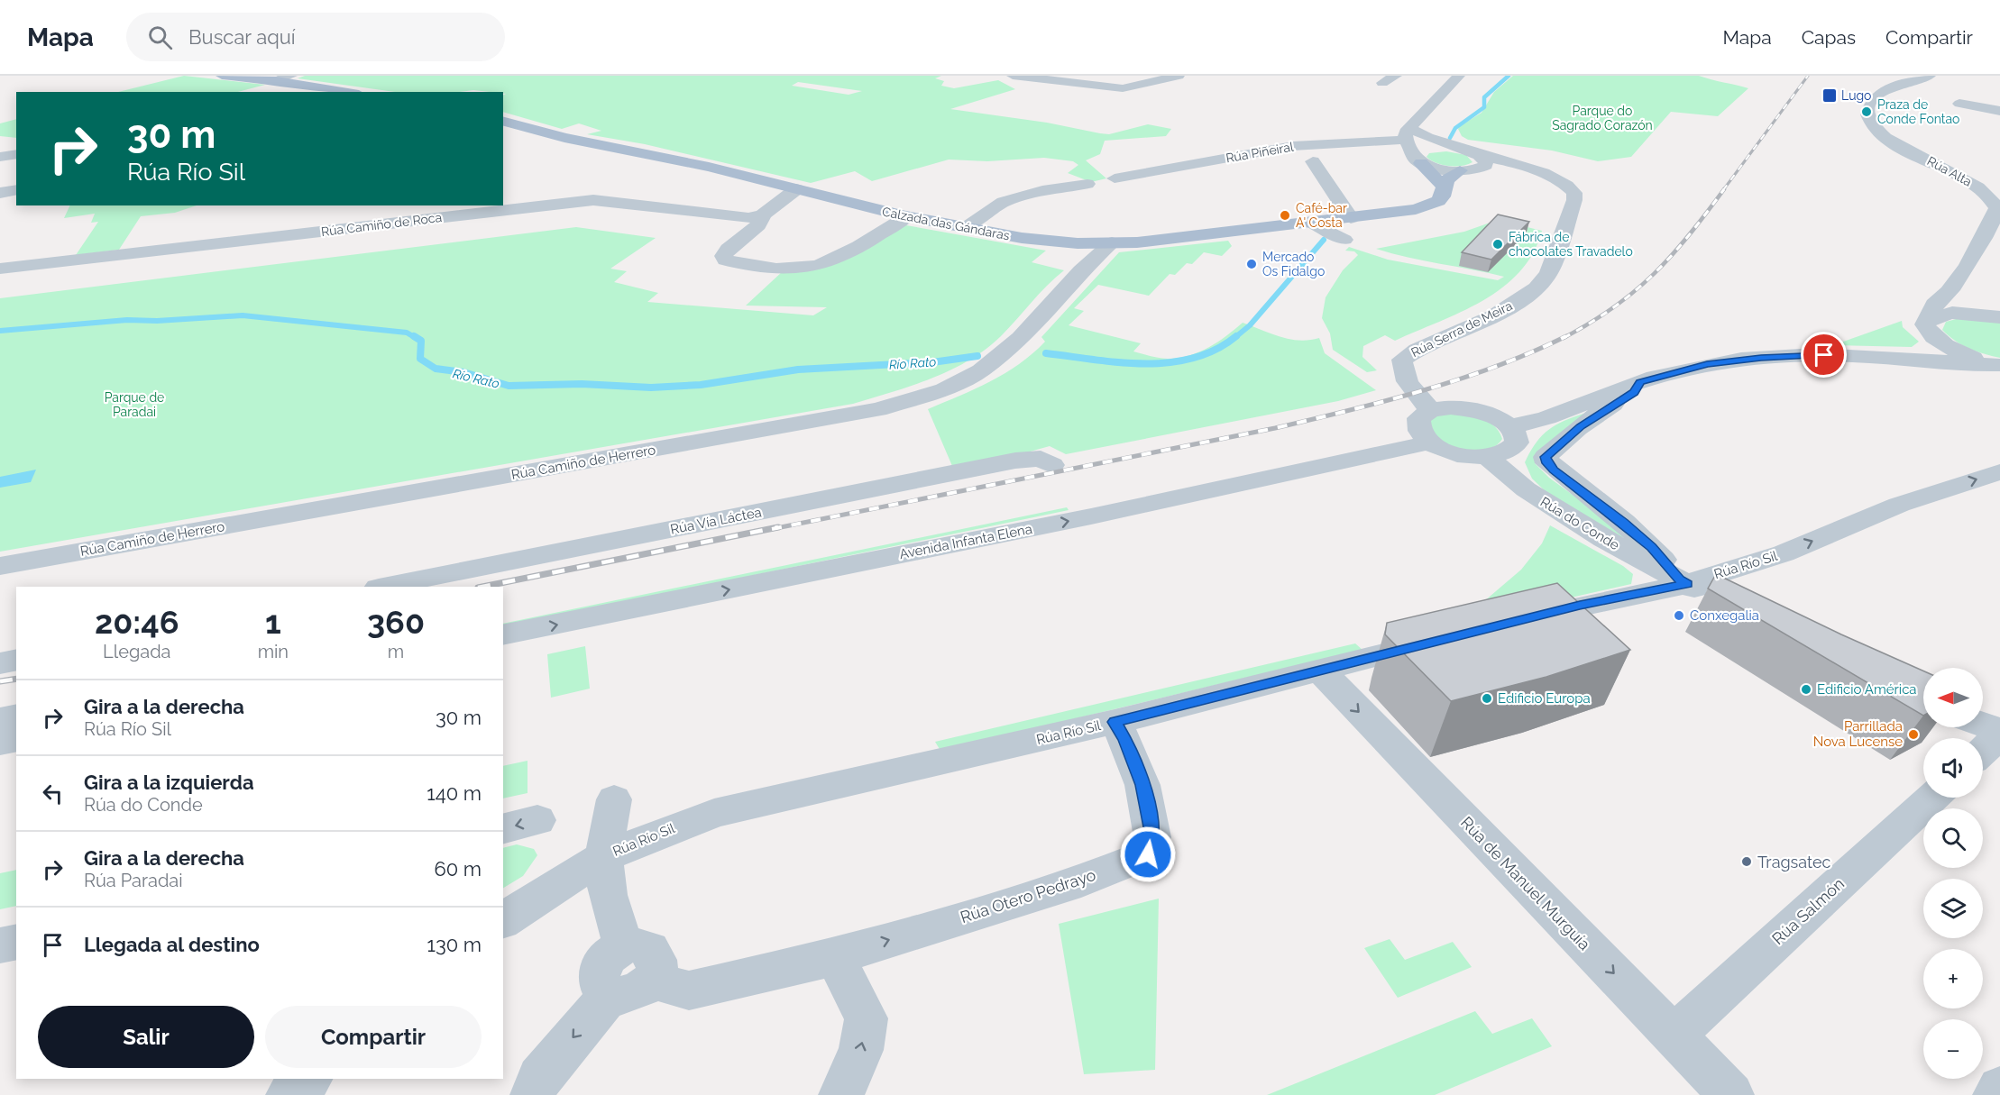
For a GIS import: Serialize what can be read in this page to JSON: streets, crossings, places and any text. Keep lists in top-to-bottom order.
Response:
{
  "streets": {
    "main road": ["Calzada das Gándaras"],
    "street": [
      "Rúa Piñeiral",
      "Rúa Alta",
      "Rúa Camiño de Roca",
      "Rúa Serra de Meira",
      "Rúa Camiño de Herrero",
      "Rúa Vía Láctea",
      "Rúa do Conde",
      "Avenida Infanta Elena",
      "Rúa Río Sil",
      "Rúa de Manuel Murguía",
      "Rúa Otero Pedrayo",
      "Rúa Salmón"
    ]
  },
  "crossings": [
    ["Rúa Piñeiral", "Rúa Serra de Meira"],
    ["Calzada das Gándaras", "Rúa Camiño de Herrero"],
    ["Rúa Serra de Meira", "Avenida Infanta Elena"],
    ["Rúa do Conde", "Rúa Río Sil"],
    ["Rúa Río Sil", "Rúa de Manuel Murguía"],
    ["Rúa Río Sil", "Rúa Otero Pedrayo"],
    ["Rúa de Manuel Murguía", "Rúa Salmón"]
  ],
  "one_way": ["Rúa de Manuel Murguía"],
  "water": ["Río Rato"],
  "parks": ["Parque do Sagrado Corazón", "Parque de Paradai"],
  "places": {
    "transit": ["Lugo"],
    "other": [
      "Praza de Conde Fontao",
      "Café-bar A' Costa",
      "Fábrica de chocolates Travadelo",
      "Mercado Os Fidalgo",
      "Conxegalia",
      "Edificio América",
      "Edificio Europa",
      "Parrillada Nova Lucense",
      "Tragsatec"
    ]
  },
  "north": "left",
  "page": {
    "header": "Mapa",
    "search": "Buscar aquí",
    "nav": ["Mapa", "Capas", "Compartir"],
    "turn": ["30 m", "Rúa Río Sil"],
    "eta": [
      "20:46",
      "Llegada",
      "1",
      "min",
      "360",
      "m"
    ],
    "map_buttons": ["+", "−"],
    "list": [
      {
        "name": "Gira a la derecha",
        "note": "Rúa Río Sil",
        "value": "30 m"
      },
      {
        "name": "Gira a la izquierda",
        "note": "Rúa do Conde",
        "value": "140 m"
      },
      {
        "name": "Gira a la derecha",
        "note": "Rúa Paradai",
        "value": "60 m"
      },
      {
        "name": "Llegada al destino",
        "value": "130 m"
      }
    ],
    "buttons": ["Salir", "Compartir"]
  }
}
